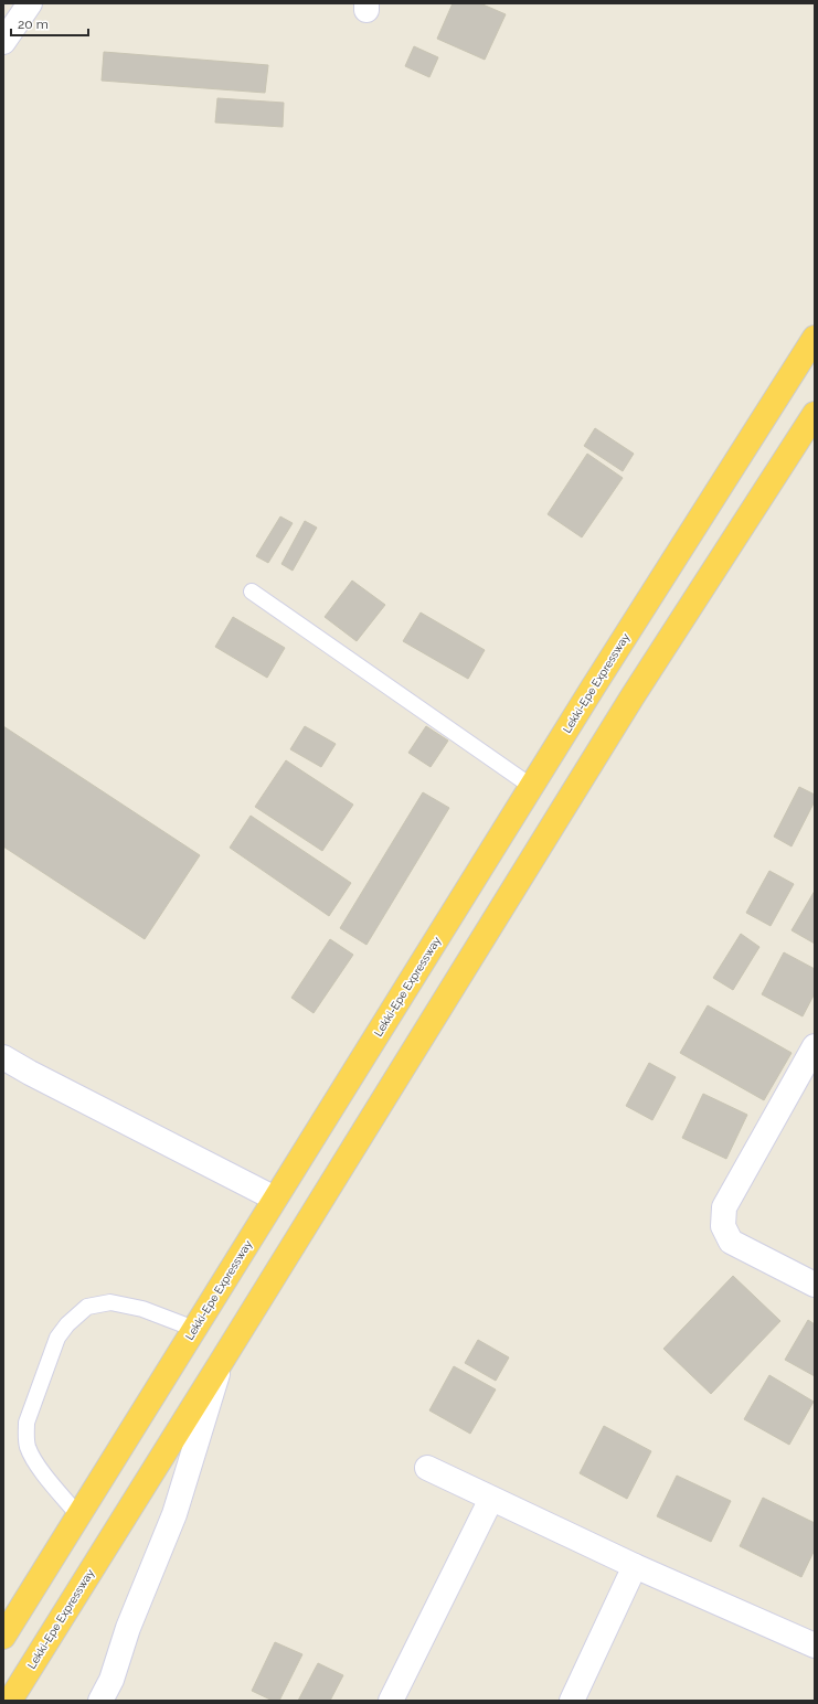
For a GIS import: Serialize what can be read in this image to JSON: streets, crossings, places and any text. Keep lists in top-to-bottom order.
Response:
{
  "streets": {
    "highway": ["Lekki-Epe Expressway"]
  },
  "scale_bar": "20 m"
}
